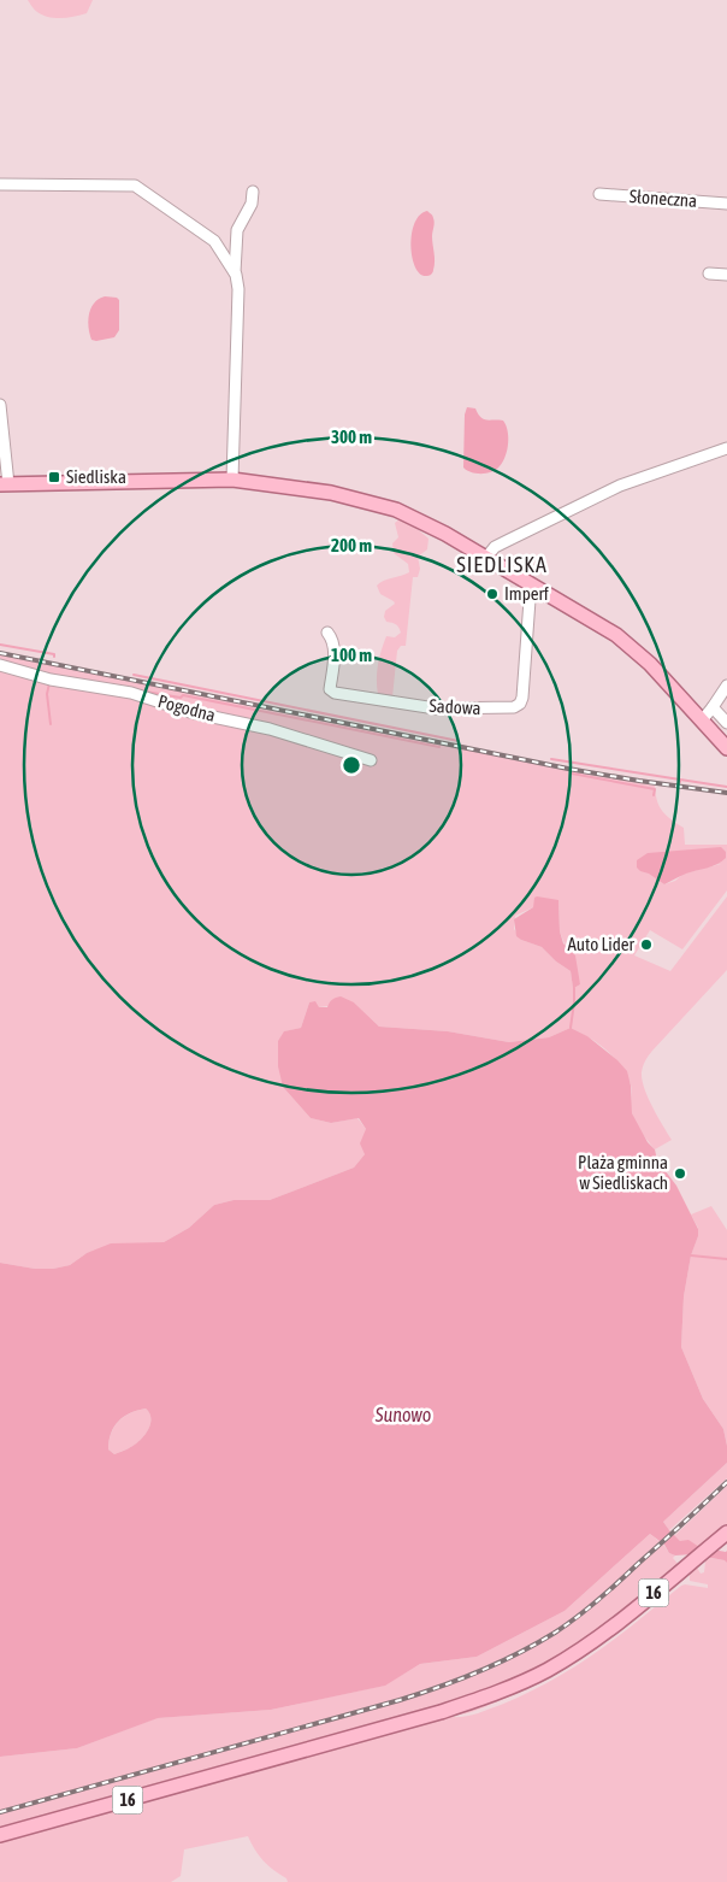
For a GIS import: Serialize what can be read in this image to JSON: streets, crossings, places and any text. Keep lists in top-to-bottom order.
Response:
{
  "streets": {
    "main road": ["16"],
    "street": ["Słoneczna", "Sadowa", "Pogodna"]
  },
  "districts": ["SIEDLISKA"],
  "water": ["Sunowo"],
  "places": {
    "transit": ["Siedliska"],
    "other": ["Imperf", "Auto Lider", "Plaża gminna w Siedliskach"]
  },
  "rings": ["300 m", "200 m", "100 m"]
}
